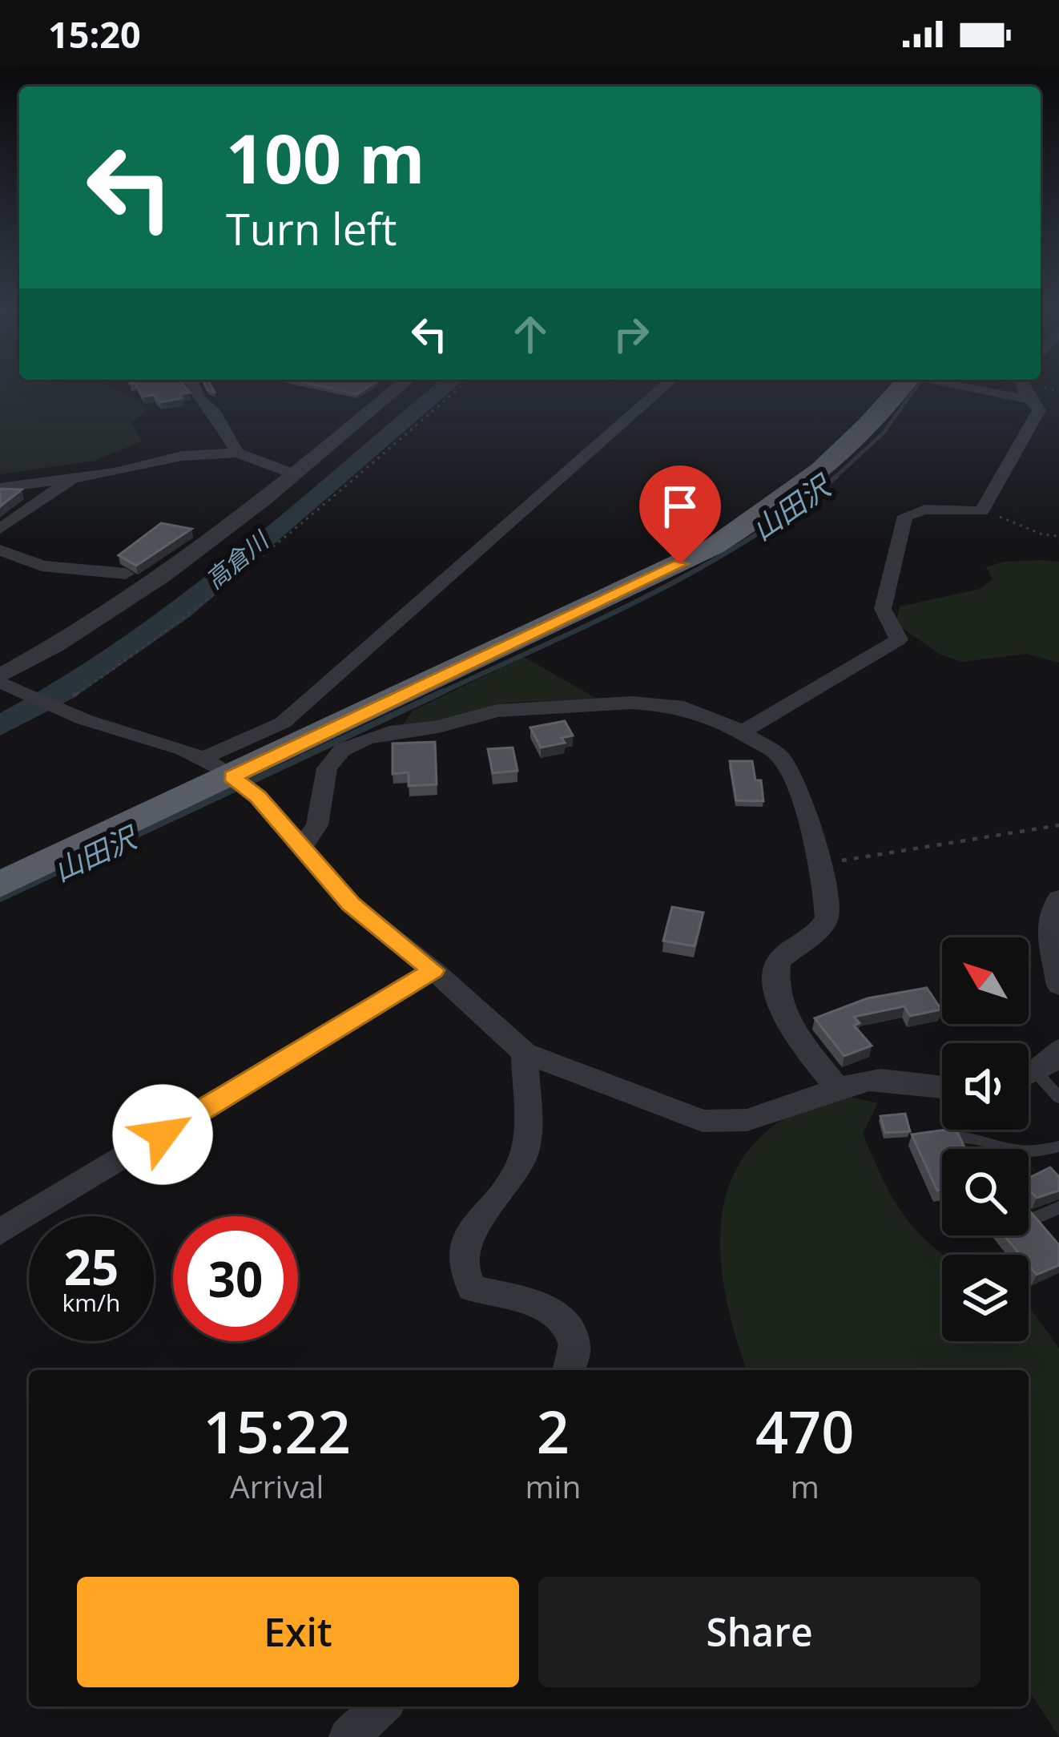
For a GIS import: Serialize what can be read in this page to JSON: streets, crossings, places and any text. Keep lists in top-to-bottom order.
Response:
{
  "water": ["山田沢", "高倉川"],
  "north": "top left",
  "page": {
    "status": "15:20",
    "turn": ["100 m", "Turn left"],
    "speed": "25 km/h",
    "limit": "30",
    "eta": [
      "15:22",
      "Arrival",
      "2",
      "min",
      "470",
      "m"
    ],
    "buttons": ["Exit", "Share"]
  }
}
